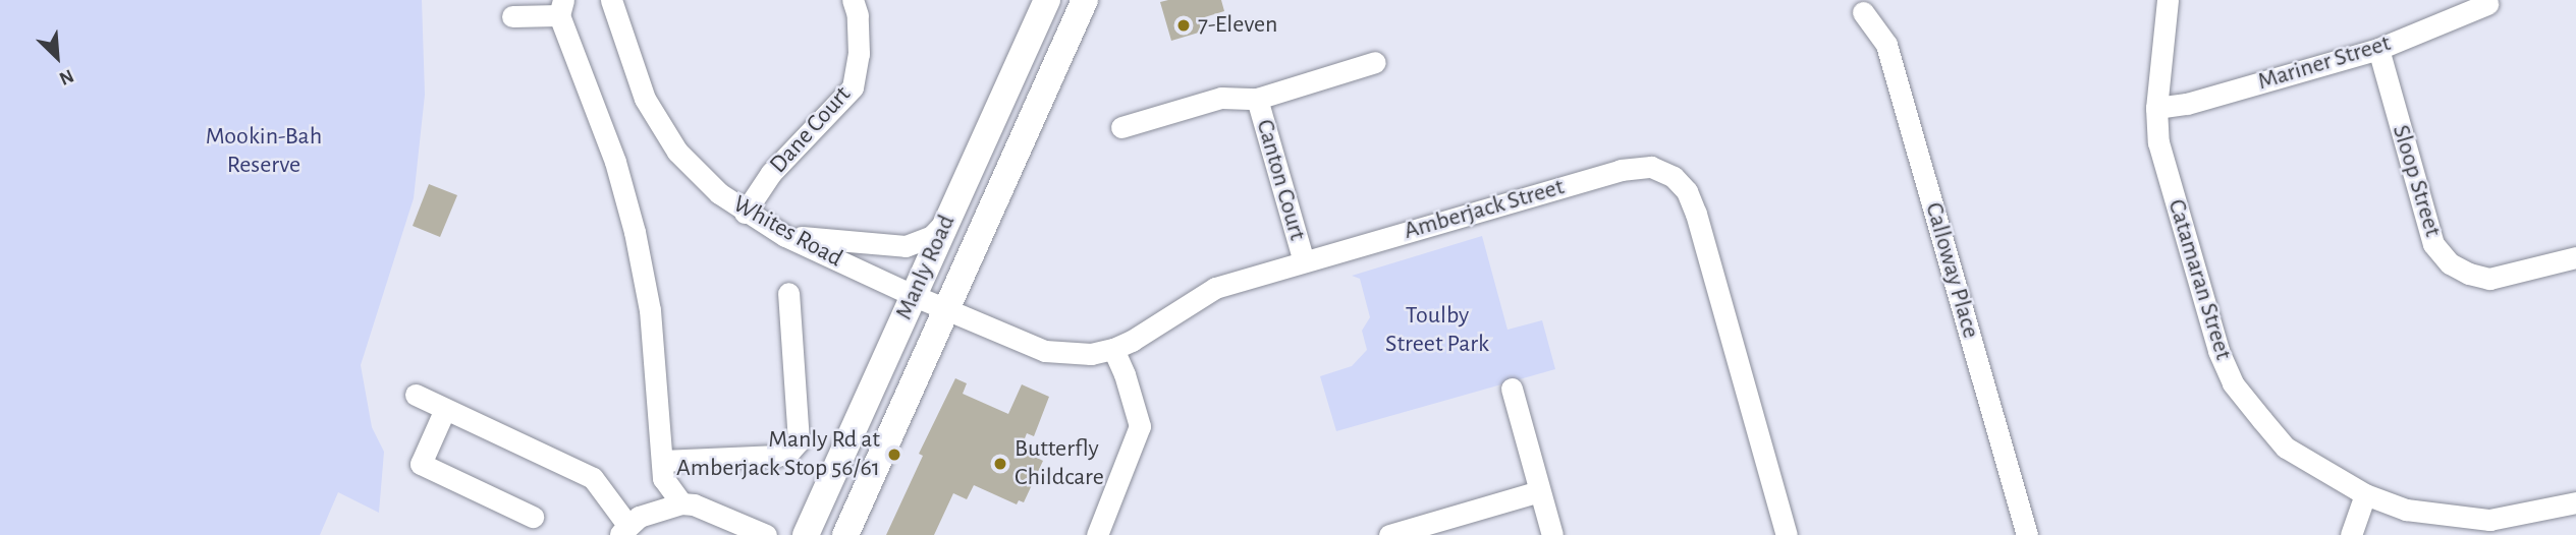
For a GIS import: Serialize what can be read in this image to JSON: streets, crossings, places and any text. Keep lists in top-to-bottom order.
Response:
{
  "streets": {
    "main road": ["Manly Road"],
    "street": [
      "Mariner Street",
      "Dane Court",
      "Canton Court",
      "Sloop Street",
      "Amberjack Street",
      "Whites Road",
      "Calloway Place",
      "Catamaran Street"
    ]
  },
  "crossings": [
    ["Mariner Street", "Sloop Street"],
    ["Mariner Street", "Catamaran Street"],
    ["Dane Court", "Whites Road"],
    ["Canton Court", "Amberjack Street"],
    ["Amberjack Street", "Whites Road"],
    ["Amberjack Street", "Manly Road"],
    ["Whites Road", "Manly Road"]
  ],
  "parks": ["Mookin-Bah Reserve", "Toulby Street Park"],
  "places": ["7-Eleven", "Manly Rd at Amberjack Stop 56/61", "Butterfly Childcare"],
  "north": "bottom right"
}
